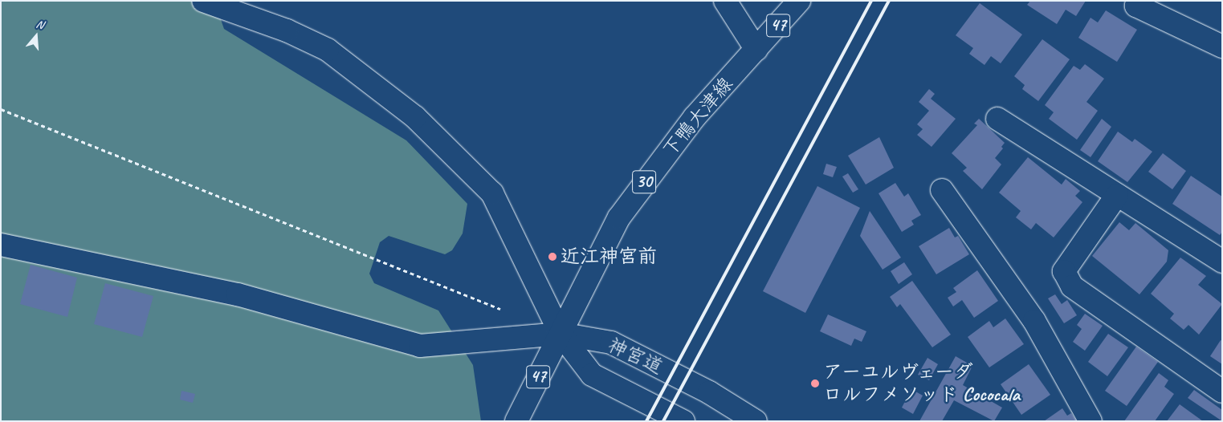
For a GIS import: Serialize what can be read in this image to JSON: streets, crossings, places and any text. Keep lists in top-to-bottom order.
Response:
{
  "streets": {
    "street": [
      "47",
      "下鴨大津線",
      "30",
      "神宮道"
    ]
  },
  "crossings": [
    ["47", "下鴨大津線"],
    ["47", "神宮道"],
    ["下鴨大津線", "神宮道"]
  ],
  "places": ["近江神宮前", "アーユルヴェーダ ロルフメソッド Cococala"],
  "north": "top"
}
